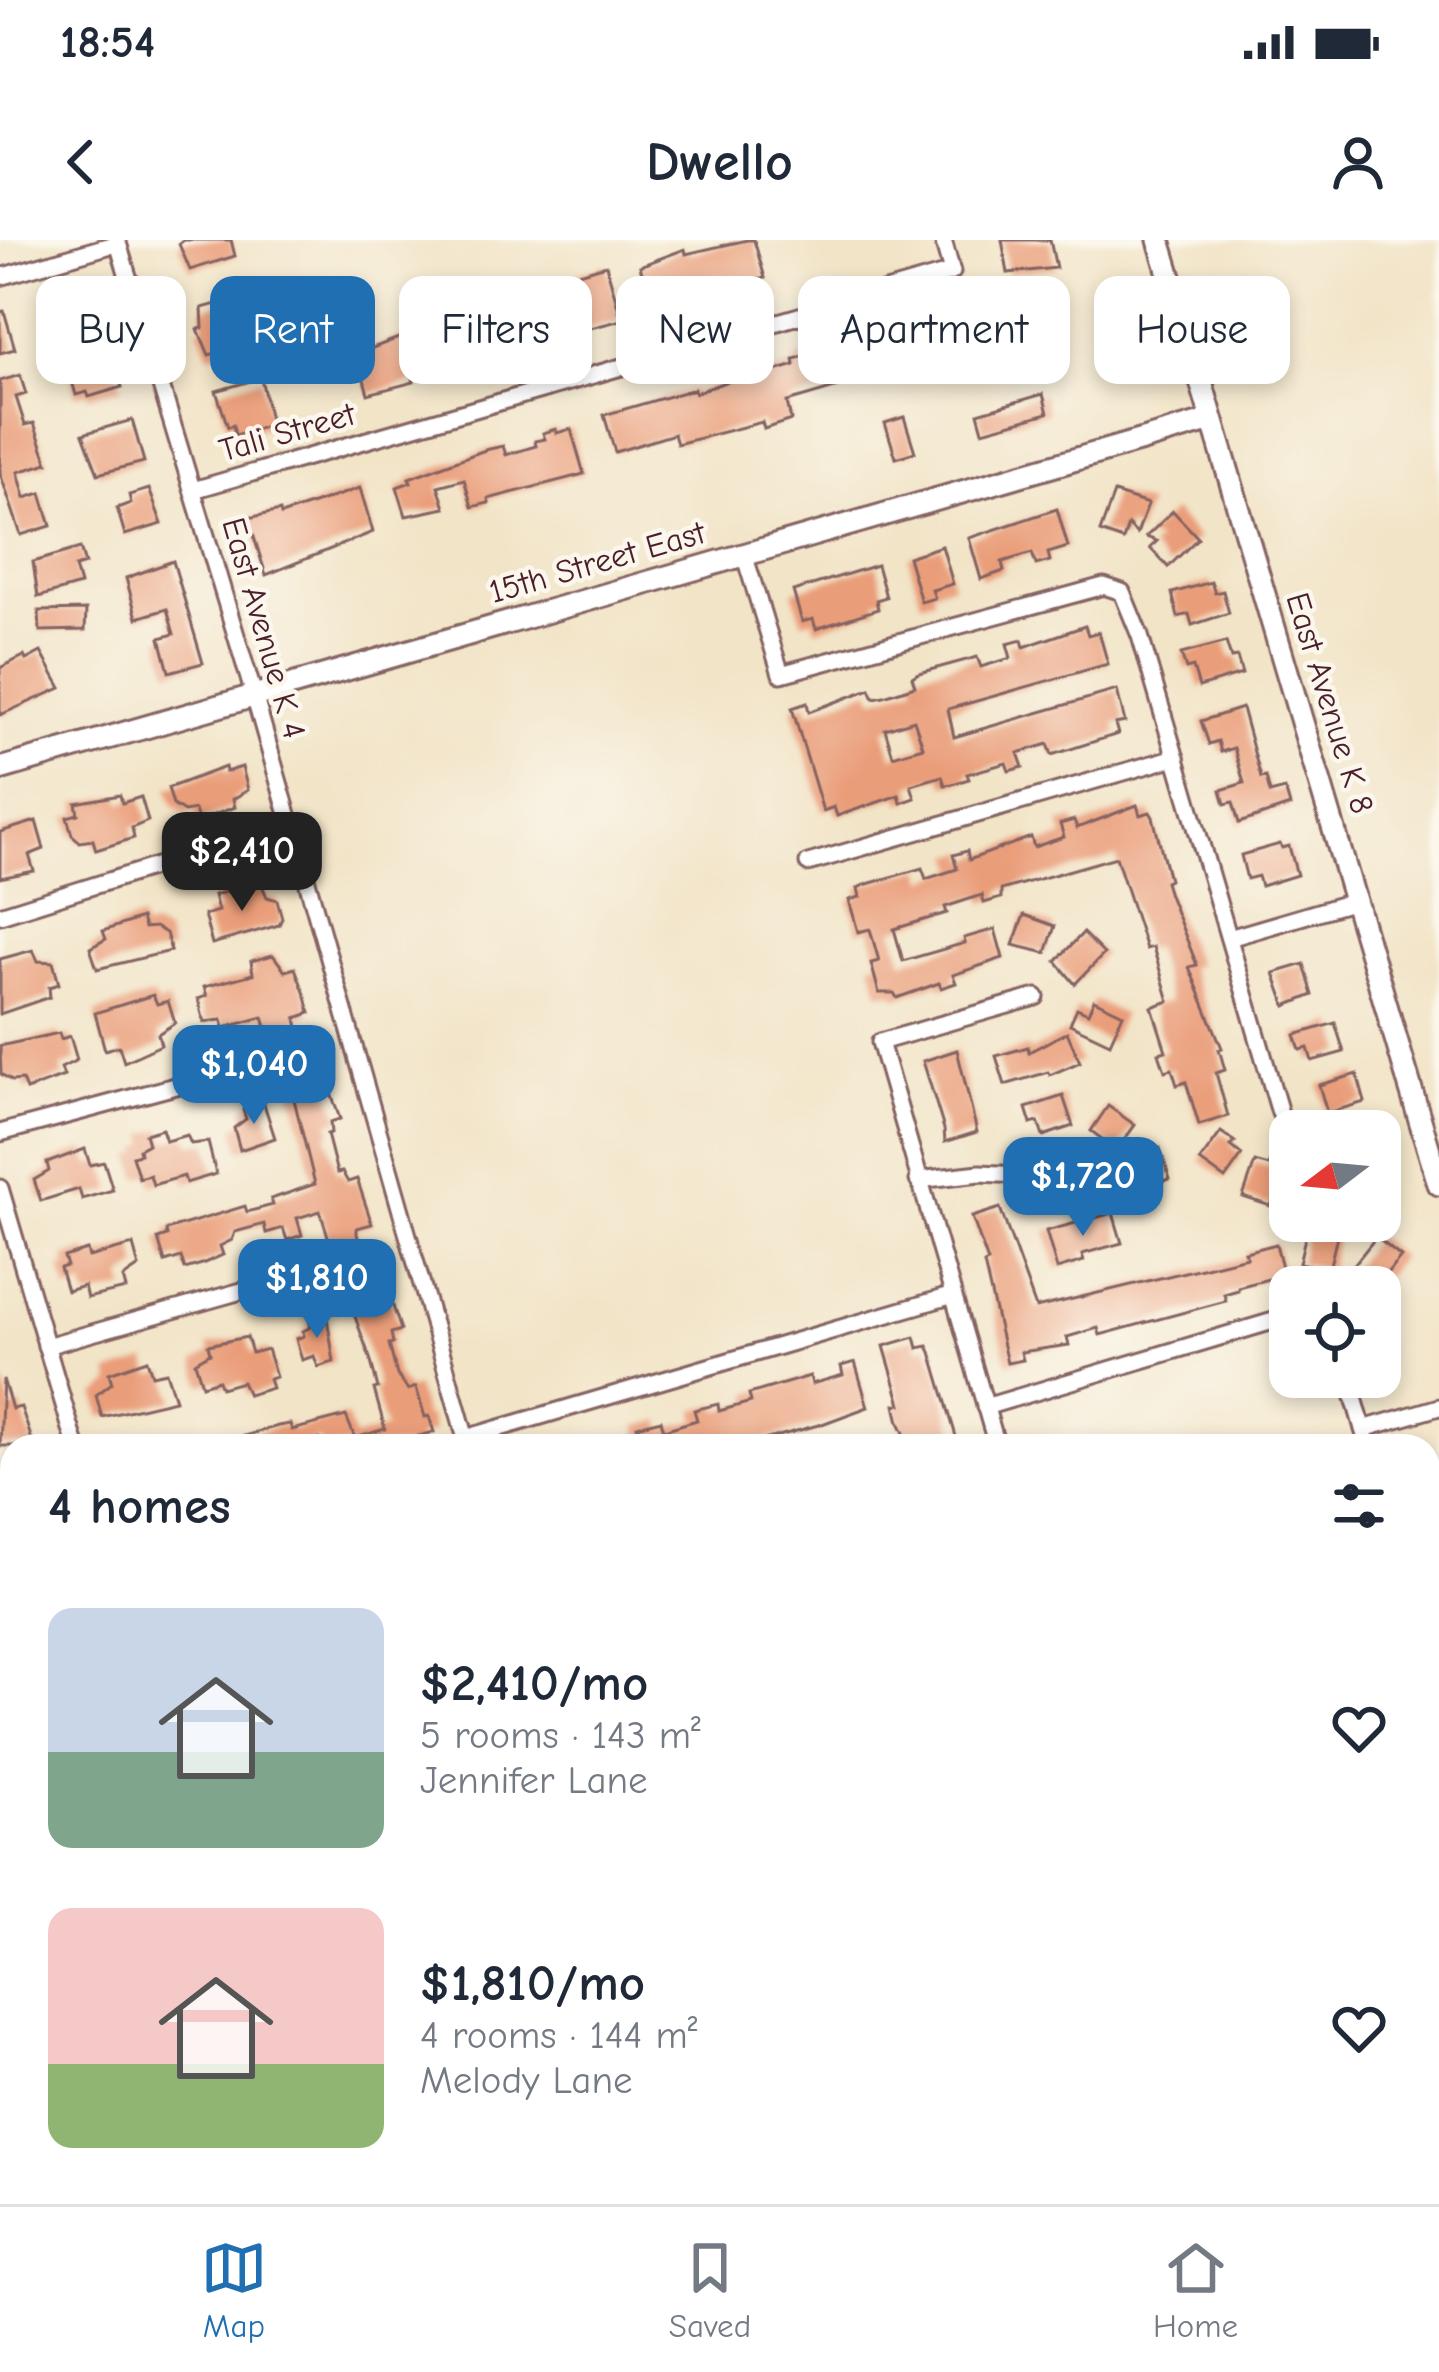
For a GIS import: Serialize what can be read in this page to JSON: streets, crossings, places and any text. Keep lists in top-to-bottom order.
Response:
{
  "streets": {
    "street": [
      "Tali Street",
      "15th Street East",
      "East Avenue K 4",
      "East Avenue K 8"
    ]
  },
  "crossings": [
    ["Tali Street", "East Avenue K 4"],
    ["15th Street East", "East Avenue K 4"],
    ["15th Street East", "East Avenue K 8"]
  ],
  "north": "left",
  "page": {
    "status": "18:54",
    "header": "Dwello",
    "chip": [
      "Buy",
      "Rent",
      "Filters",
      "New",
      "Apartment",
      "House"
    ],
    "price": [
      "$2,410",
      "$1,040",
      "$1,720",
      "$1,810"
    ],
    "heading": "4 homes",
    "list": [
      {
        "name": "$2,410/mo",
        "note": "5 rooms · 143 m² · Jennifer Lane"
      },
      {
        "name": "$1,810/mo",
        "note": "4 rooms · 144 m² · Melody Lane"
      }
    ],
    "tabs": ["Map", "Saved", "Home"]
  }
}
